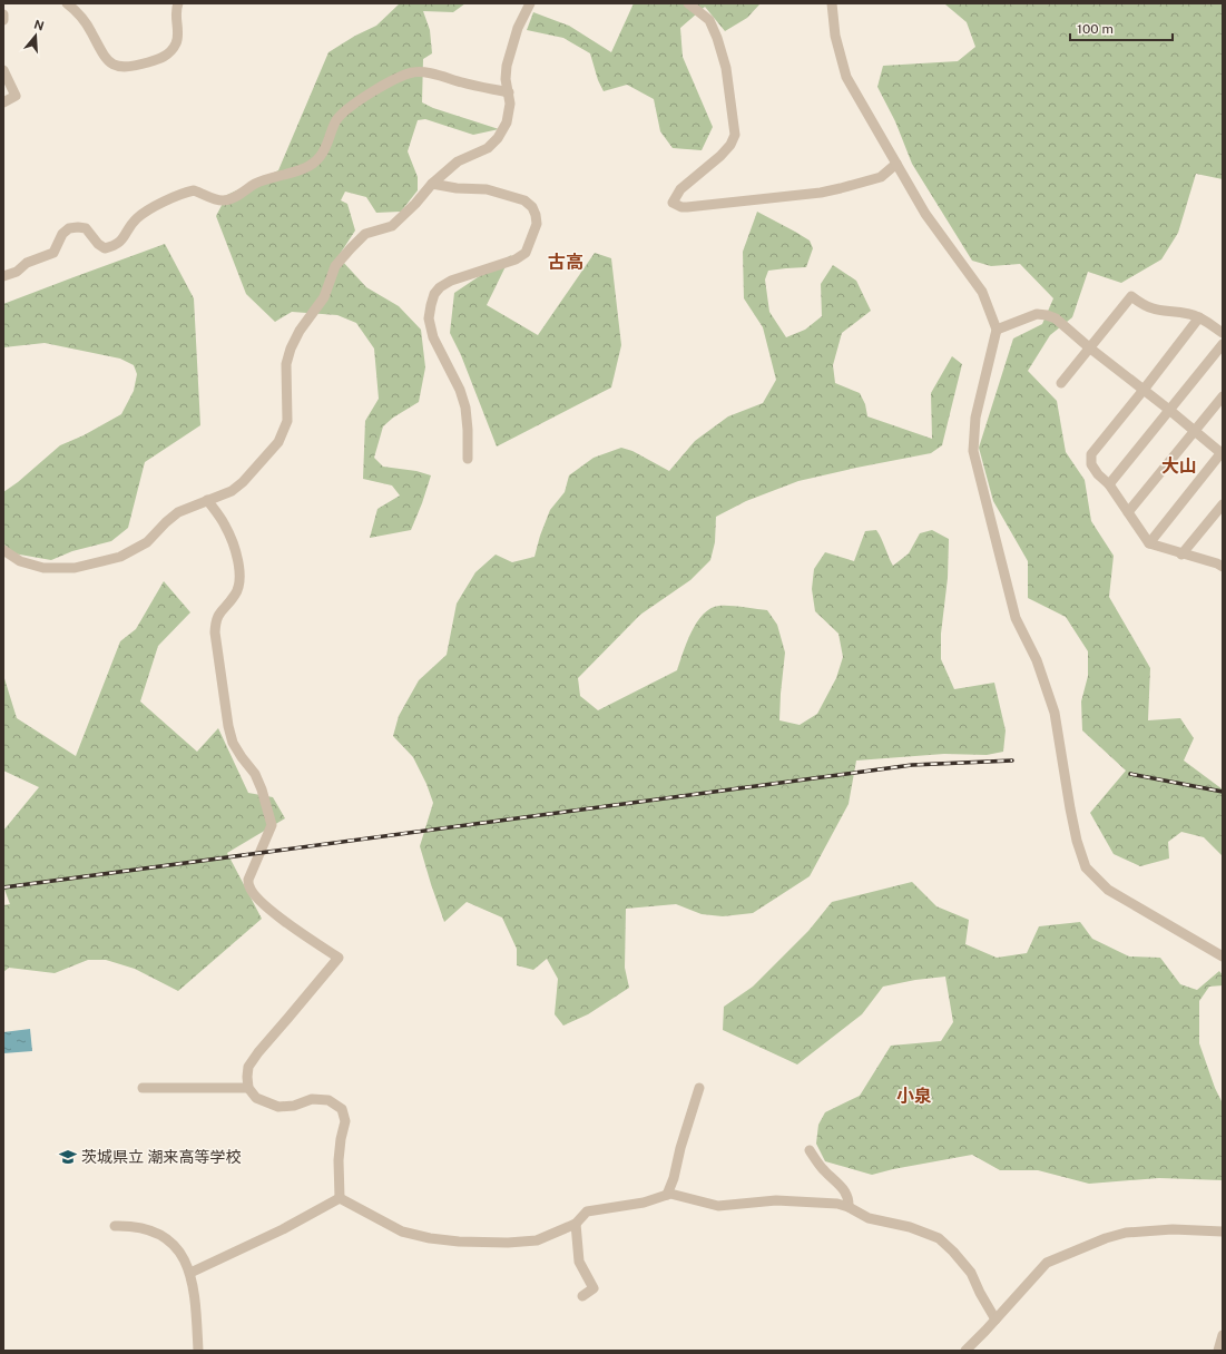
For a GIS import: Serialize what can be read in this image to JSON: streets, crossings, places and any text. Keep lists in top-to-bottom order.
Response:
{
  "districts": ["古高", "大山", "小泉"],
  "places": {
    "school or university": ["茨城県立 潮来高等学校"]
  },
  "scale_bar": "100 m",
  "north": "top"
}
